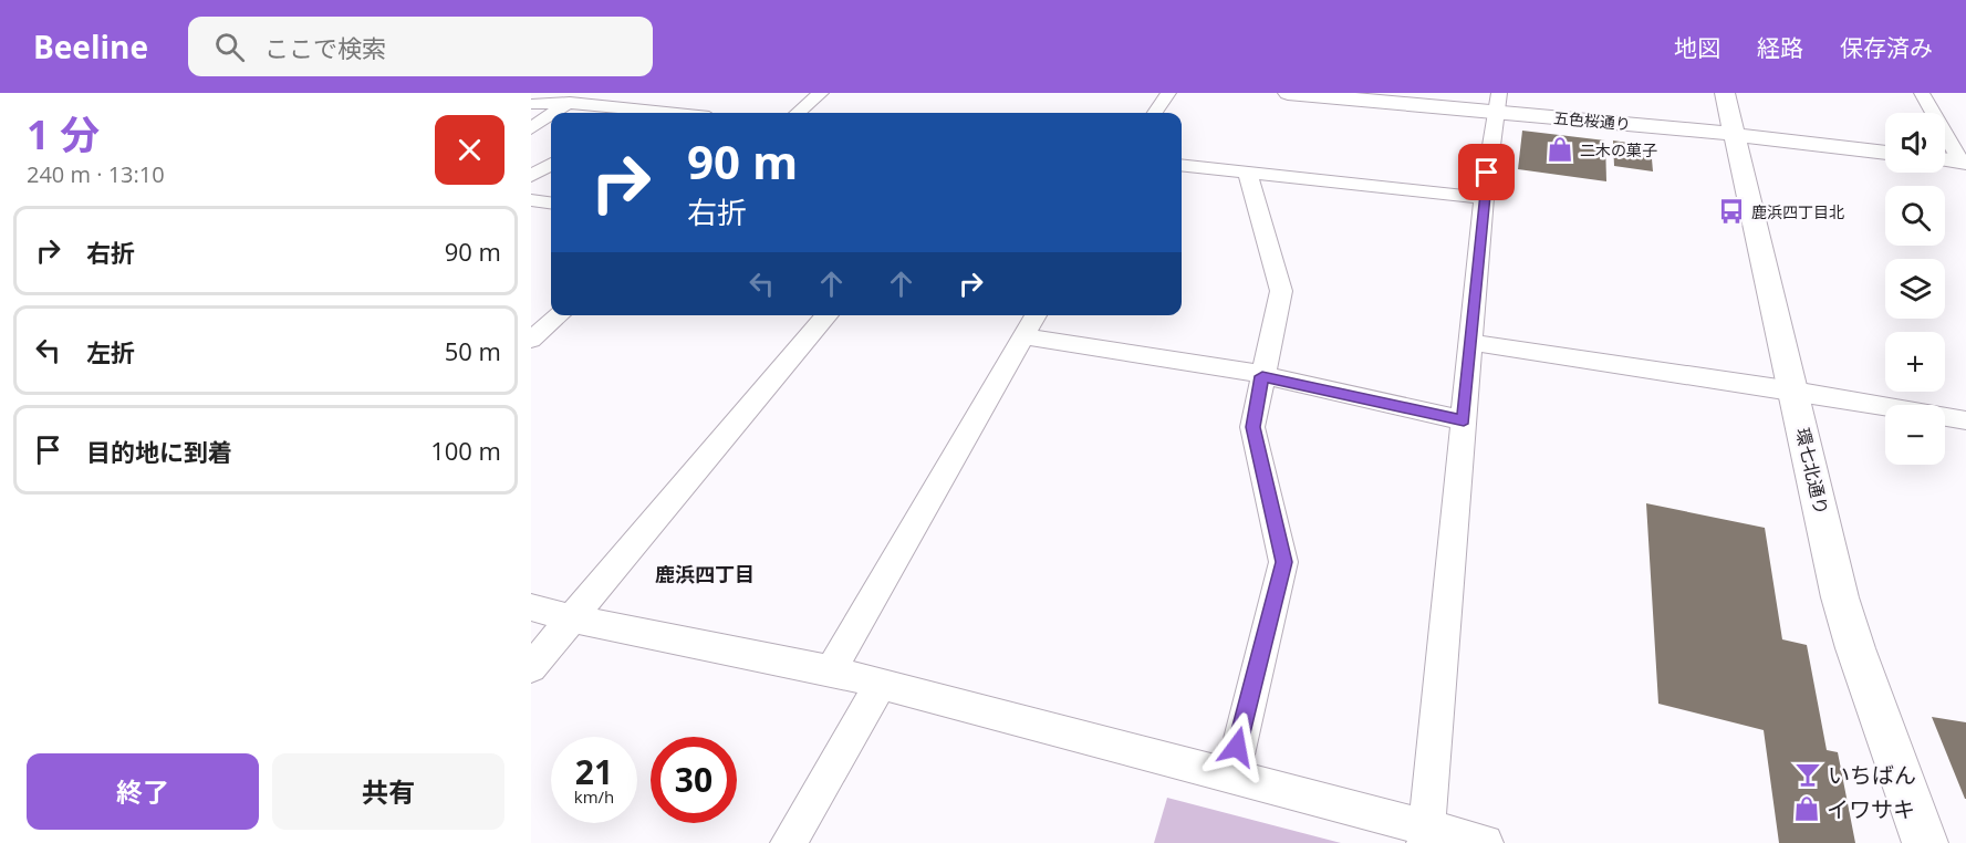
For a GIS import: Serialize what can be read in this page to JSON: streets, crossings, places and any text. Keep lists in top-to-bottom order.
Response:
{
  "streets": {
    "street": ["五色桜通り", "環七北通り"]
  },
  "crossings": [
    ["五色桜通り", "環七北通り"]
  ],
  "districts": ["鹿浜四丁目"],
  "places": {
    "shop": ["二木の菓子", "イワサキ"],
    "bus stop": ["鹿浜四丁目北"],
    "bar": ["いちばん"]
  },
  "page": {
    "header": "Beeline",
    "search": "ここで検索",
    "nav": ["地図", "経路", "保存済み"],
    "heading": ["1 分", "240 m · 13:10"],
    "map_buttons": ["+", "−"],
    "turn": ["90 m", "右折"],
    "list": [
      {
        "name": "右折",
        "value": "90 m"
      },
      {
        "name": "左折",
        "value": "50 m"
      },
      {
        "name": "目的地に到着",
        "value": "100 m"
      }
    ],
    "speed": "21 km/h",
    "limit": "30",
    "buttons": ["終了", "共有"]
  }
}
